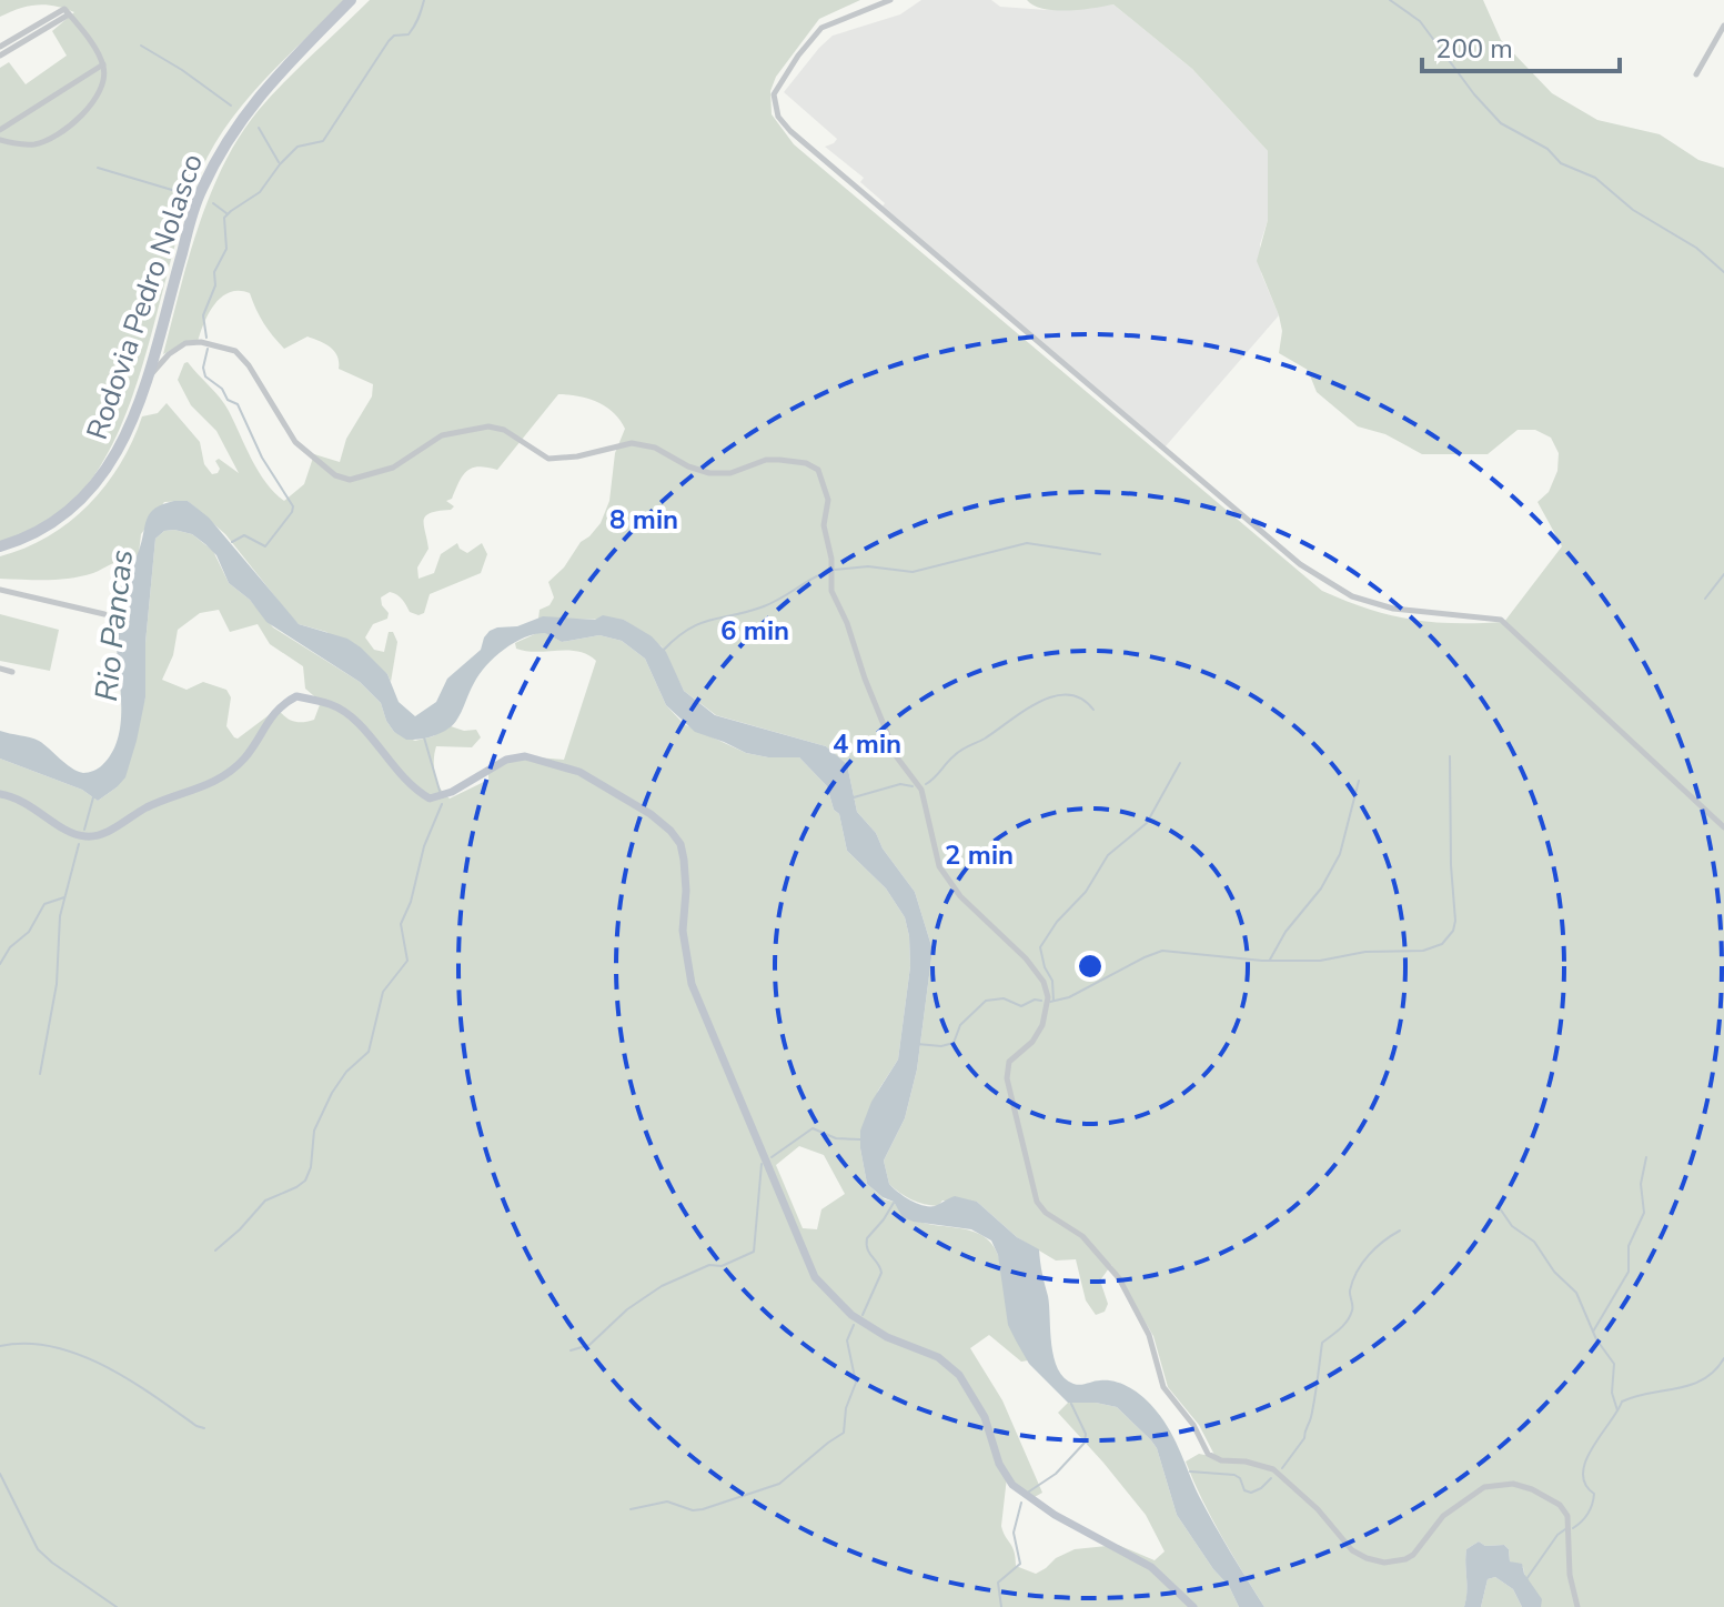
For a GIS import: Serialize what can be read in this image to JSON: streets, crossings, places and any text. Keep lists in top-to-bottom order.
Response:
{
  "streets": {
    "highway": ["Rodovia Pedro Nolasco"]
  },
  "water": ["Rio Pancas"],
  "scale_bar": "200 m",
  "rings": [
    "8 min",
    "6 min",
    "4 min",
    "2 min"
  ]
}
